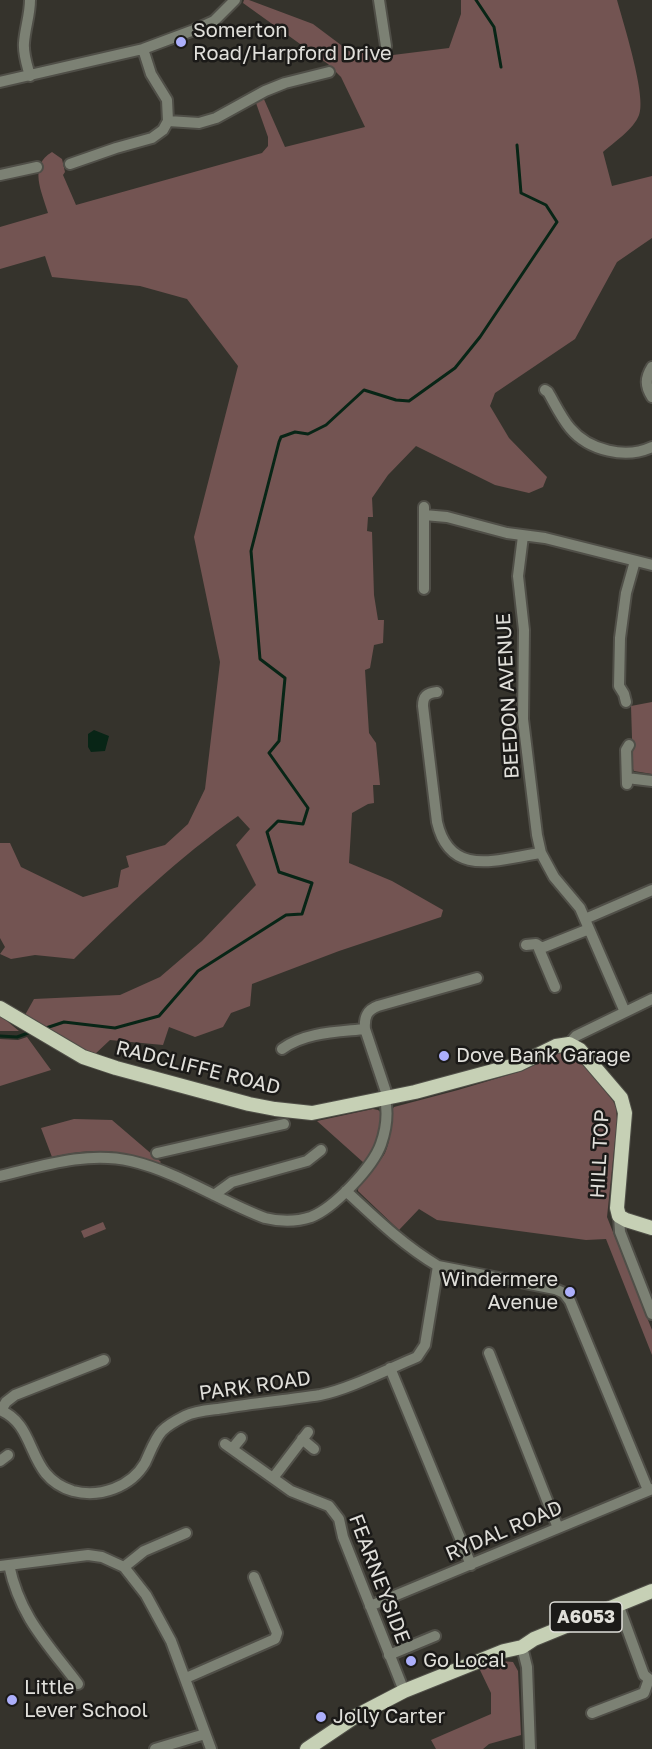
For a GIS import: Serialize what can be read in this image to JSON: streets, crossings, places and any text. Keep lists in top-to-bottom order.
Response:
{
  "streets": {
    "main road": ["RADCLIFFE ROAD", "HILL TOP", "A6053"],
    "street": [
      "BEEDON AVENUE",
      "PARK ROAD",
      "RYDAL ROAD",
      "FEARNEYSIDE"
    ]
  },
  "crossings": [
    ["RADCLIFFE ROAD", "HILL TOP"],
    ["RYDAL ROAD", "FEARNEYSIDE"],
    ["FEARNEYSIDE", "A6053"]
  ],
  "places": [
    "Somerton Road/Harpford Drive",
    "Dove Bank Garage",
    "Windermere Avenue",
    "Go Local",
    "Little Lever School",
    "Jolly Carter"
  ]
}
